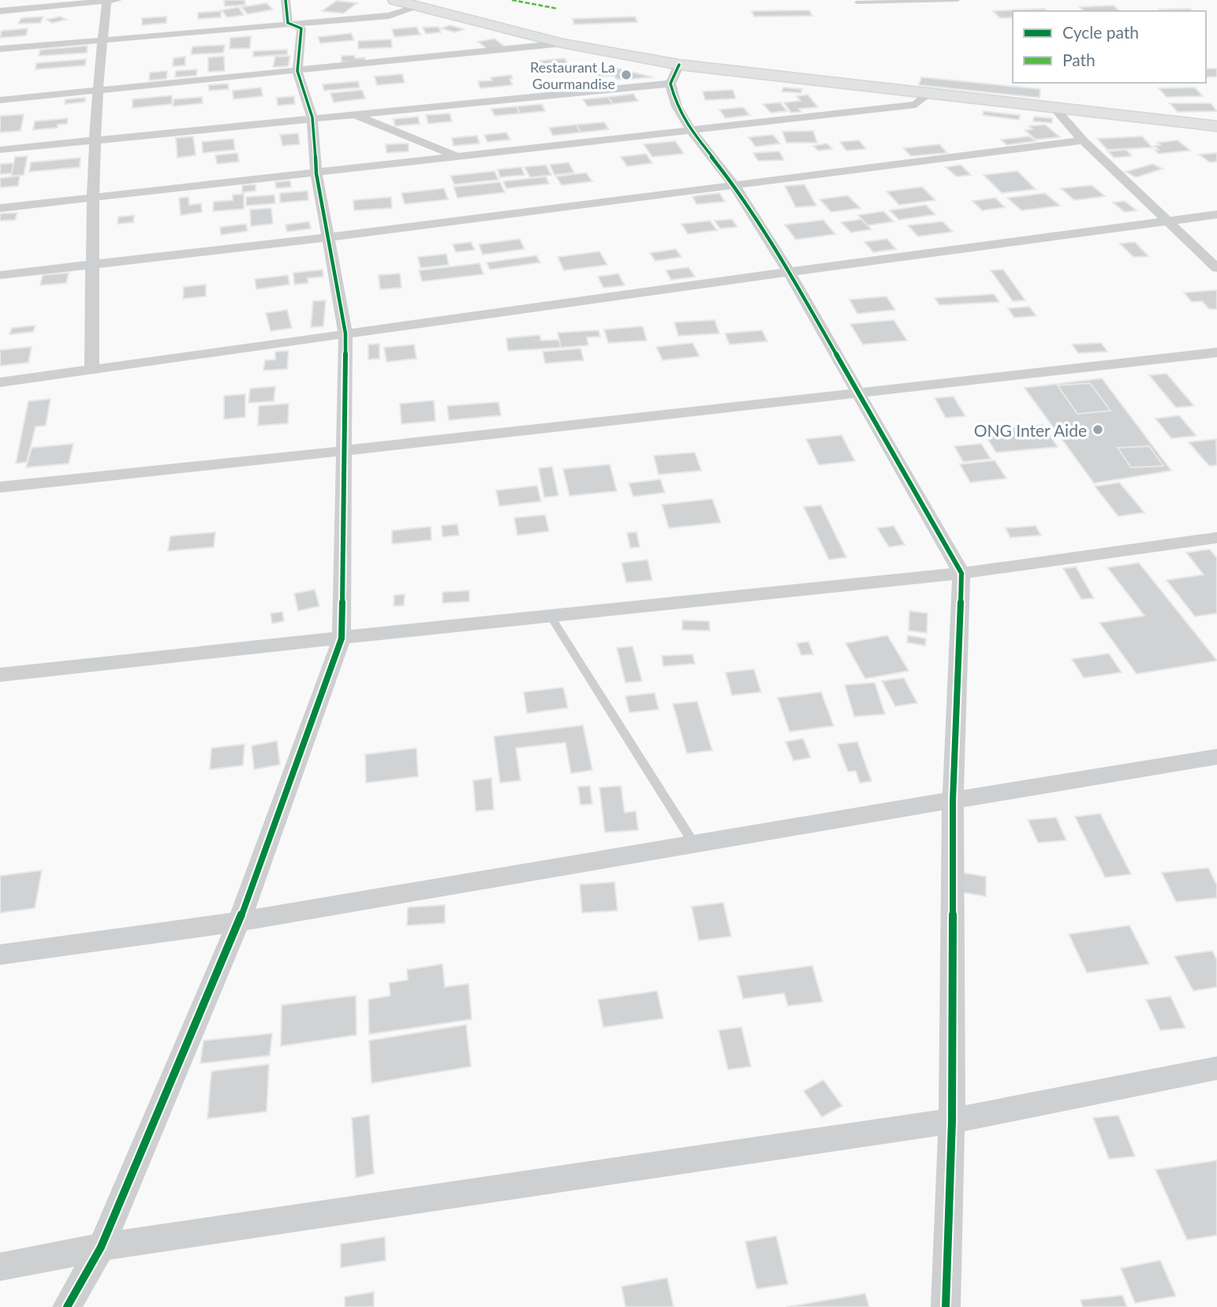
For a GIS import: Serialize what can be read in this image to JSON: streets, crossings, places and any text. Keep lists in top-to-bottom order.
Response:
{
  "places": ["Restaurant La Gourmandise", "ONG Inter Aide"],
  "legend": ["Cycle path", "Path"]
}
